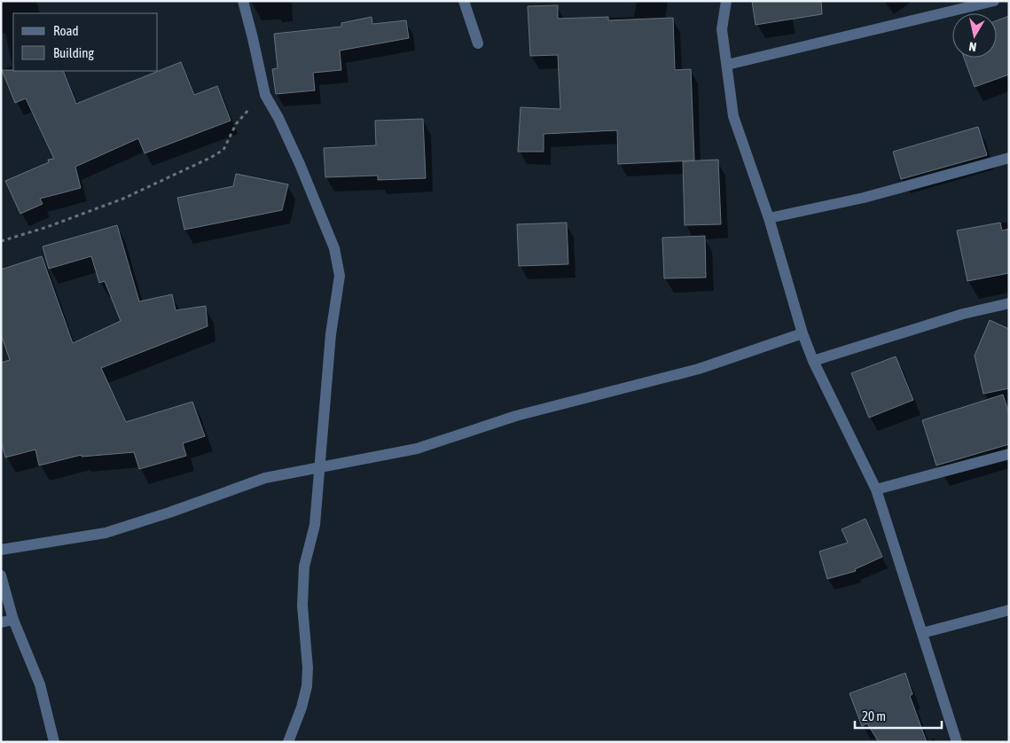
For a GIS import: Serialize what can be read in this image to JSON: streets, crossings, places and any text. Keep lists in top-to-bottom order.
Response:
{
  "legend": ["Road", "Building"],
  "scale_bar": "20 m",
  "north": "bottom"
}
